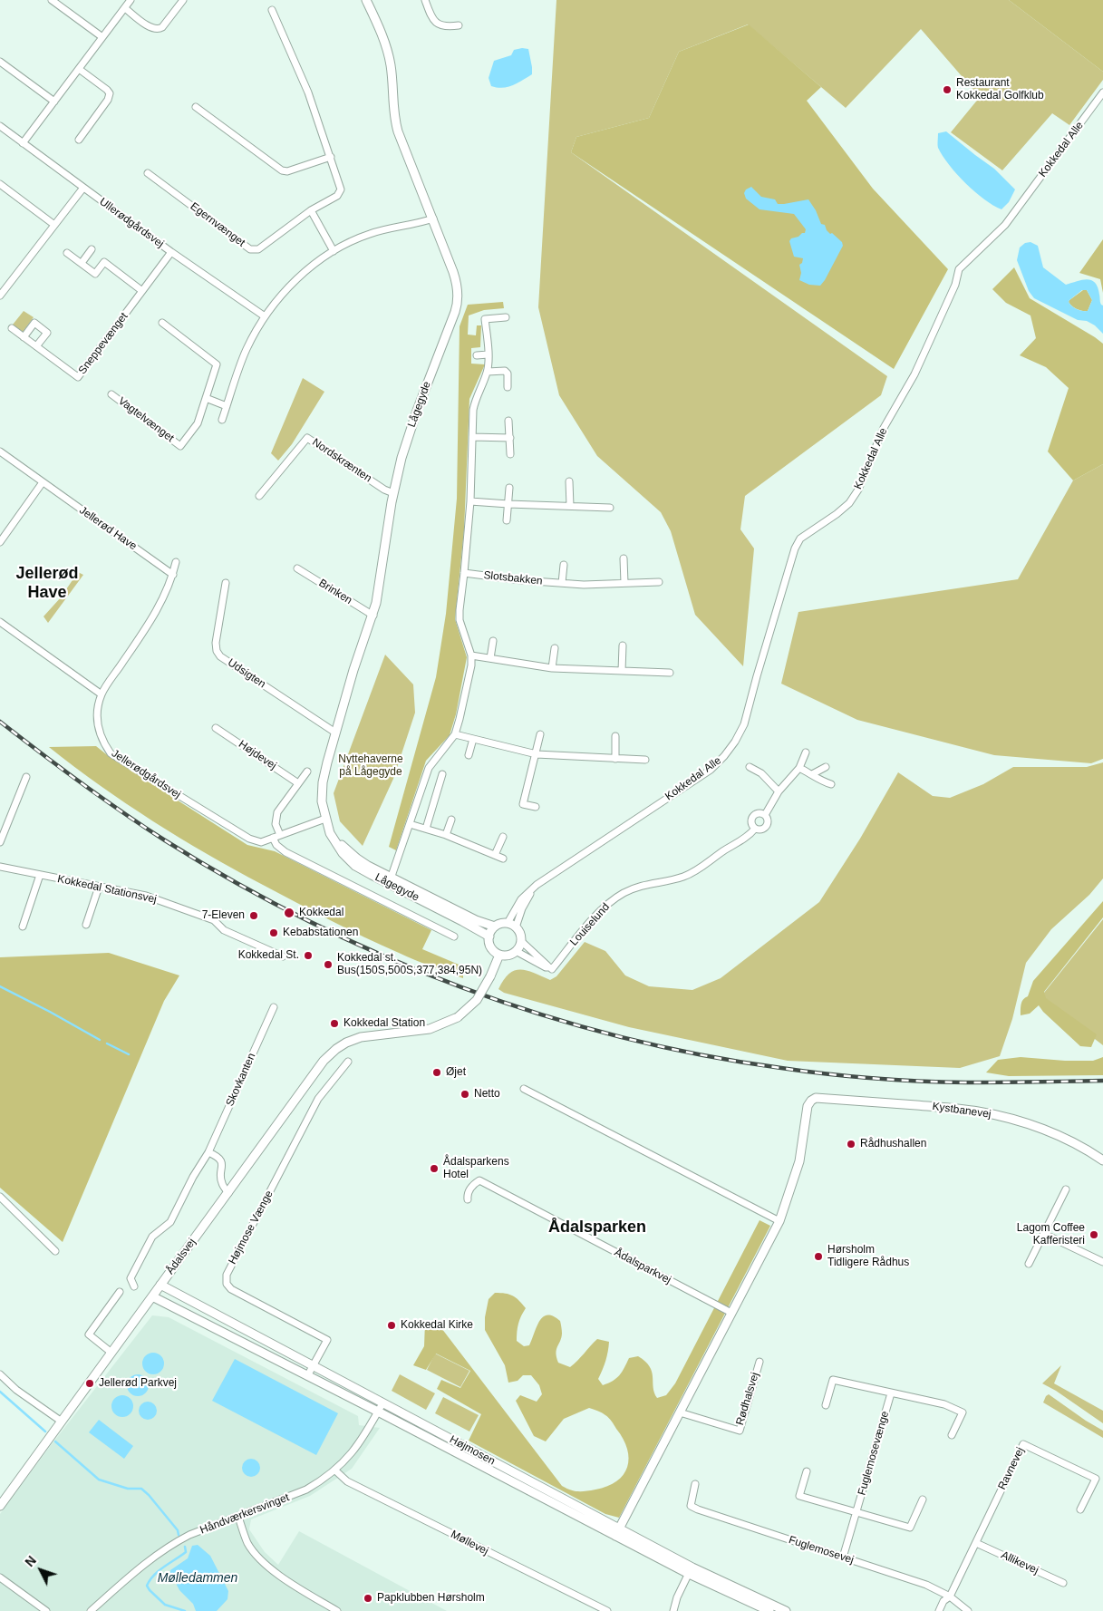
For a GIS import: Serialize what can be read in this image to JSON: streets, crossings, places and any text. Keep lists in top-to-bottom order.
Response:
{
  "streets": {
    "street": [
      "Kokkedal Alle",
      "Ullerødgårdsvej",
      "Egernvænget",
      "Sneppevænget",
      "Lågegyde",
      "Vagtelvænget",
      "Nordskrænten",
      "Jellerød Have",
      "Slotsbakken",
      "Brinken",
      "Udsigten",
      "Højdevej",
      "Jellerødgårdsvej",
      "Kokkedal Stationsvej",
      "Louiselund",
      "Skovkanten",
      "Kystbanevej",
      "Højmose Vænge",
      "Ådalsvej",
      "Ådalsparkvej",
      "Rødhalsvej",
      "Højmosen",
      "Fuglemosevænge",
      "Ravnevej",
      "Håndværkersvinget",
      "Møllevej",
      "Fuglemosevej",
      "Allikevej"
    ]
  },
  "crossings": [
    ["Kokkedal Alle", "Lågegyde"],
    ["Kokkedal Alle", "Ådalsvej"],
    ["Ullerødgårdsvej", "Sneppevænget"],
    ["Lågegyde", "Nordskrænten"],
    ["Lågegyde", "Brinken"],
    ["Lågegyde", "Udsigten"],
    ["Lågegyde", "Jellerødgårdsvej"],
    ["Lågegyde", "Ådalsvej"],
    ["Jellerød Have", "Jellerødgårdsvej"],
    ["Højmose Vænge", "Højmosen"],
    ["Ådalsvej", "Højmosen"],
    ["Højmosen", "Håndværkersvinget"],
    ["Fuglemosevænge", "Fuglemosevej"],
    ["Ravnevej", "Fuglemosevej"],
    ["Ravnevej", "Allikevej"],
    ["Håndværkersvinget", "Møllevej"]
  ],
  "districts": ["Jellerød Have", "Ådalsparken"],
  "water": ["Mølledammen"],
  "parks": ["Nyttehaverne på Lågegyde"],
  "places": [
    "Restaurant Kokkedal Golfklub",
    "Kokkedal",
    "7-Eleven",
    "Kebabstationen",
    "Kokkedal St.",
    "Kokkedal st. Bus(150S,500S,377,384,95N)",
    "Kokkedal Station",
    "Øjet",
    "Netto",
    "Rådhushallen",
    "Ådalsparkens Hotel",
    "Lagom Coffee Kafferisteri",
    "Hørsholm Tidligere Rådhus",
    "Kokkedal Kirke",
    "Jellerød Parkvej",
    "Papklubben Hørsholm"
  ],
  "north": "top left"
}
